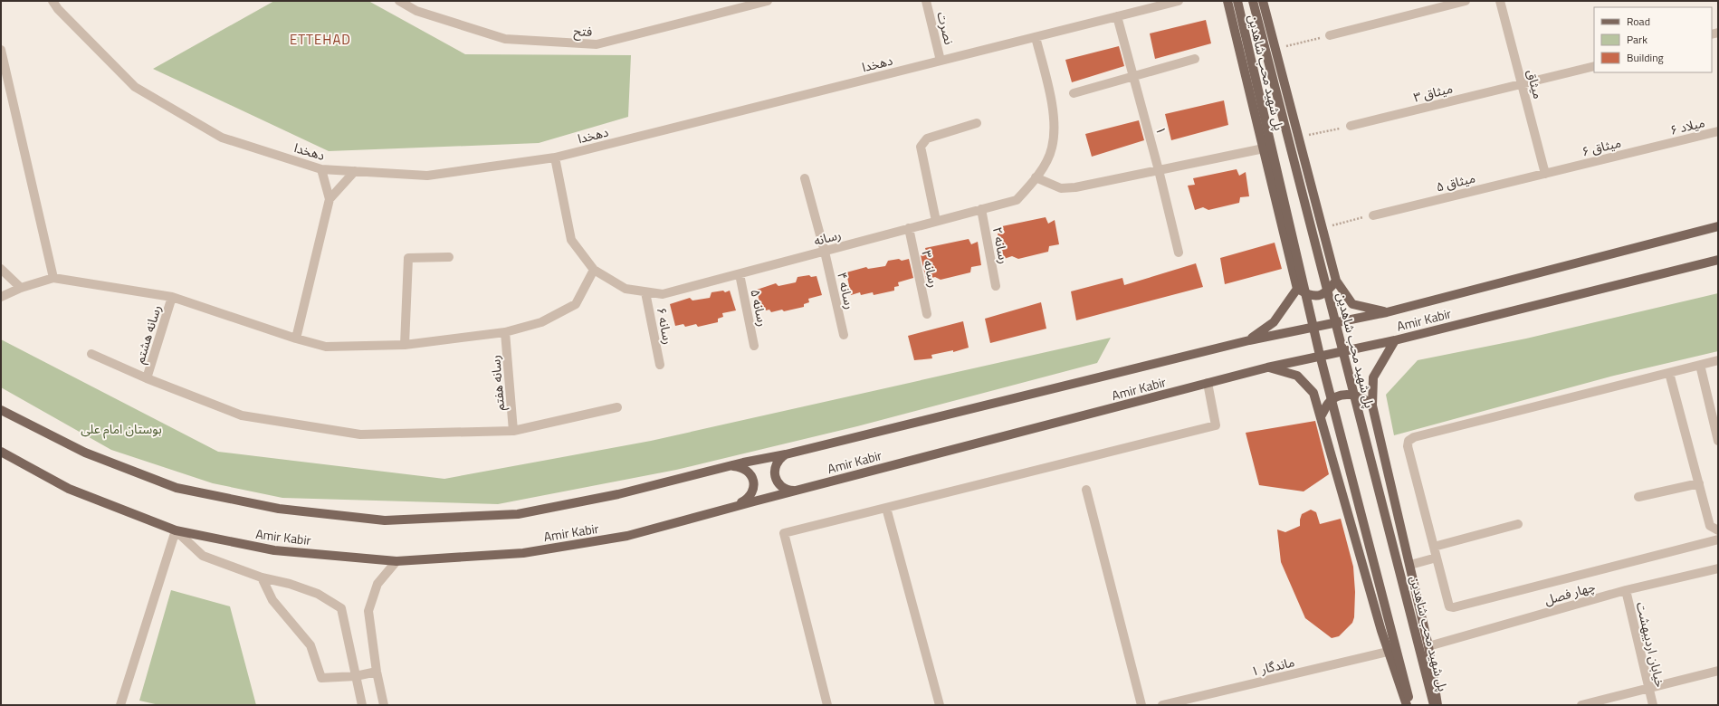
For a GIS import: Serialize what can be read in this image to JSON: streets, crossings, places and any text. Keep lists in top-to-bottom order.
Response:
{
  "streets": {
    "main road": ["پل شهید محب شاهدین", "Amir Kabir"],
    "street": [
      "نصرت",
      "فتح",
      "دهخدا",
      "میثاق",
      "میثاق ۳",
      "میلاد ۶",
      "۱",
      "میثاق ۶",
      "میثاق ۵",
      "رسانه",
      "رسانه ۲",
      "رسانه ۳",
      "رسانه ۴",
      "رسانه ۵",
      "رسانه ۶",
      "رسانه هشتم",
      "رسانه هفتم",
      "چهار فصل",
      "خیابان اردیبهشت",
      "ماندگار ۱"
    ]
  },
  "crossings": [
    ["نصرت", "دهخدا"],
    ["دهخدا", "۱"],
    ["دهخدا", "رسانه"],
    ["میثاق", "میثاق ۳"],
    ["میثاق", "میثاق ۶"],
    ["میثاق", "میثاق ۵"],
    ["میلاد ۶", "میثاق ۶"],
    ["میثاق ۶", "میثاق ۵"],
    ["رسانه", "رسانه ۲"],
    ["رسانه", "رسانه ۳"],
    ["رسانه", "رسانه ۴"],
    ["رسانه", "رسانه ۵"],
    ["رسانه", "رسانه ۶"],
    ["چهار فصل", "خیابان اردیبهشت"]
  ],
  "districts": ["ETTEHAD"],
  "parks": ["بوستان امام علی"],
  "legend": ["Road", "Park", "Building"]
}
